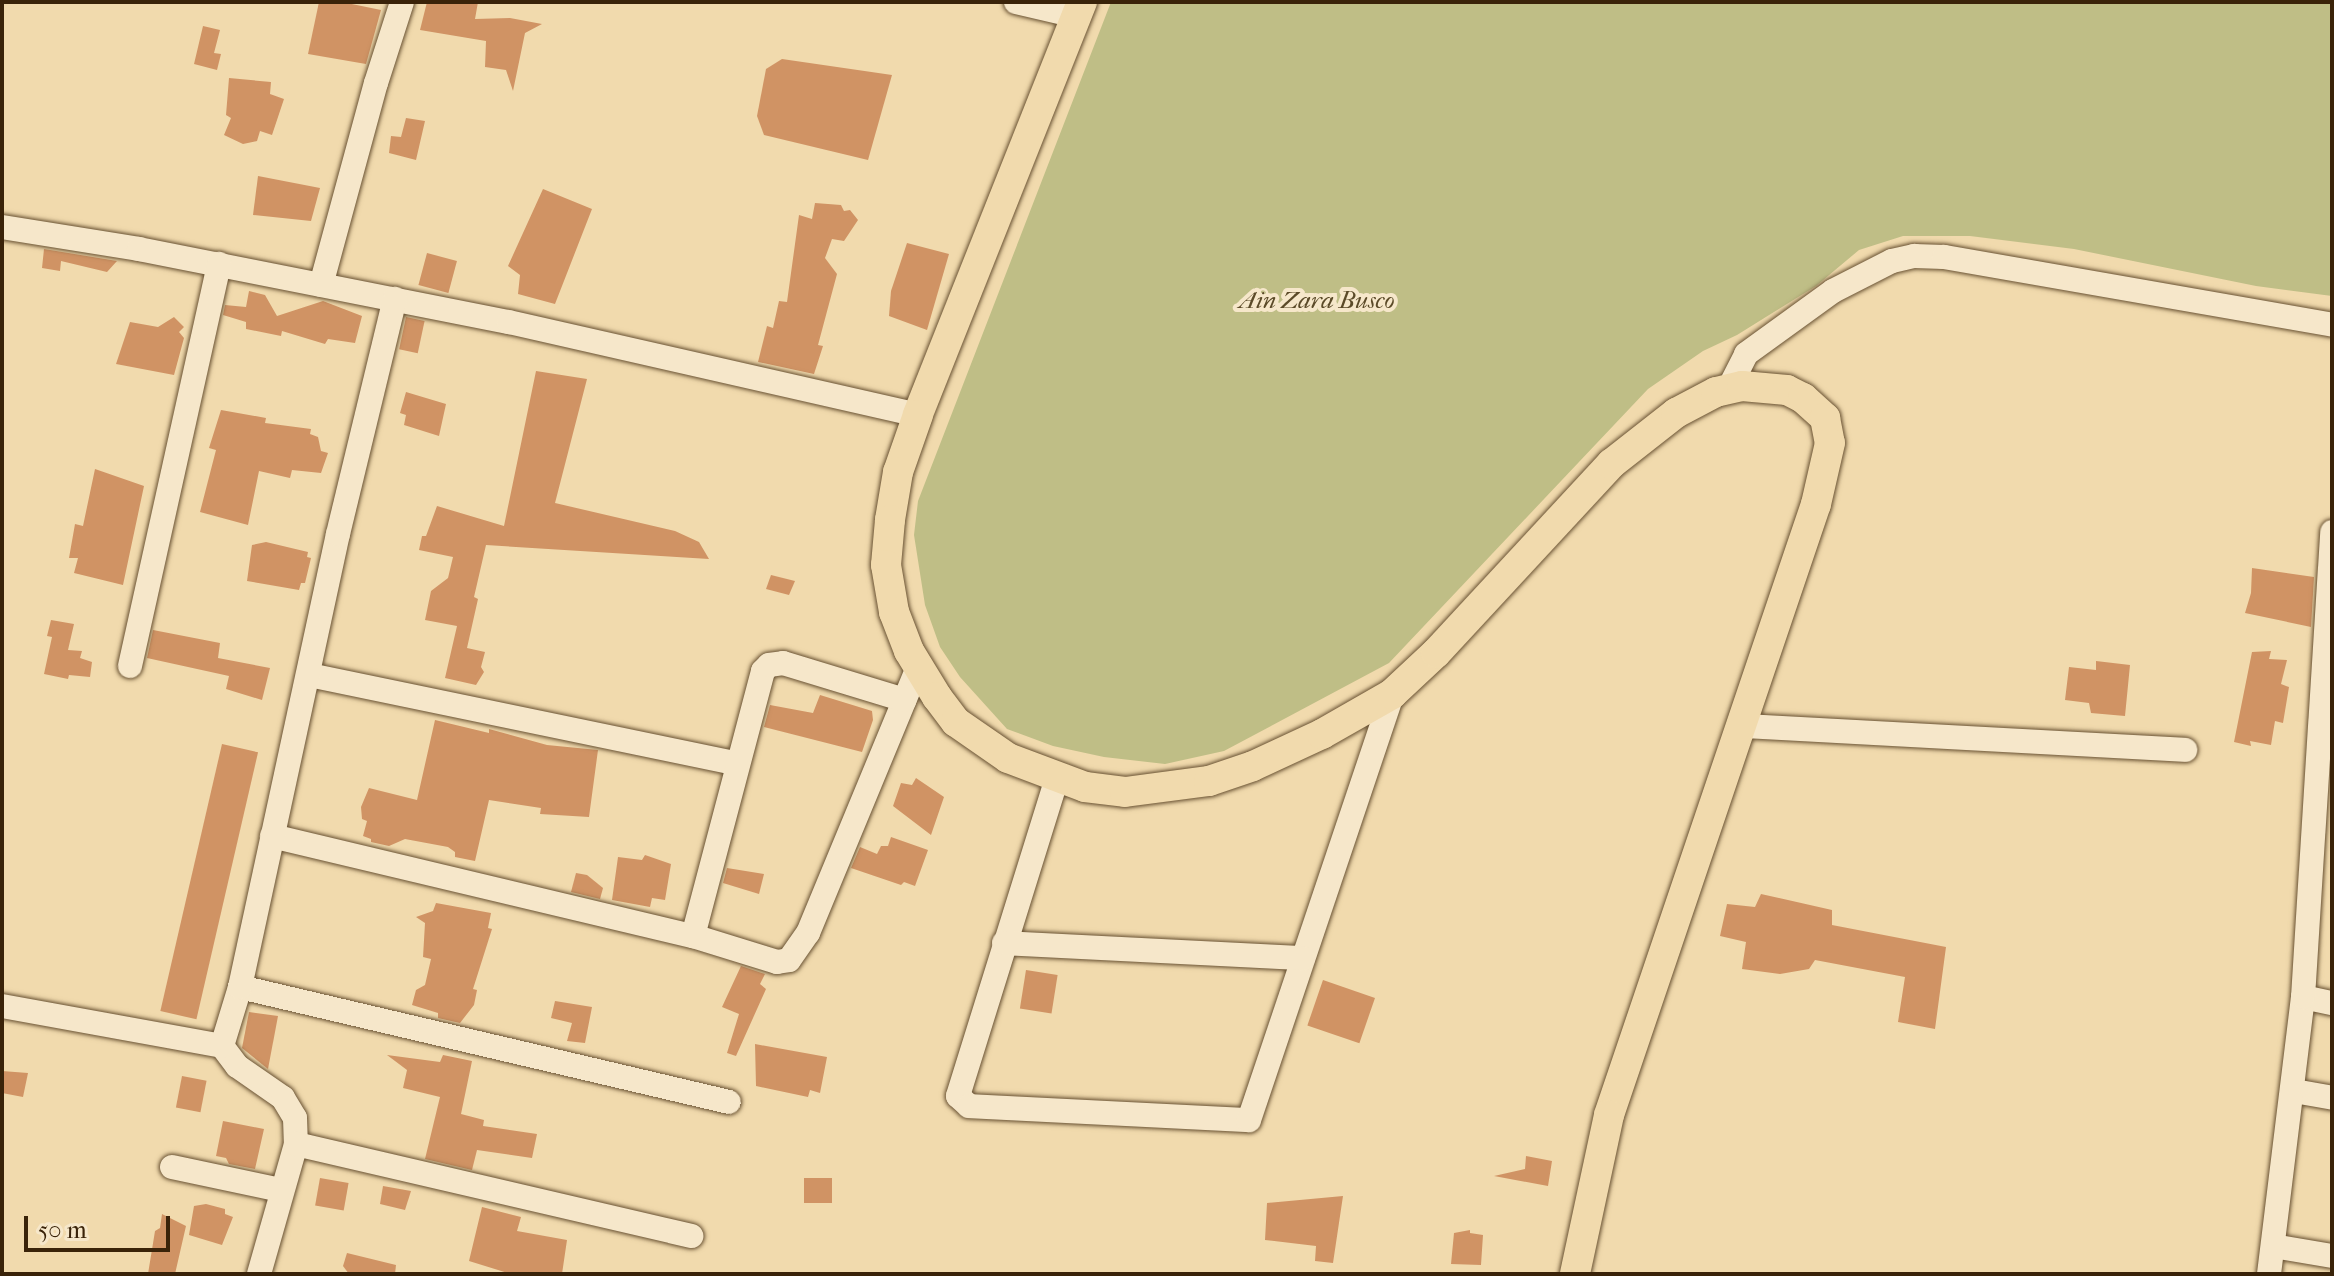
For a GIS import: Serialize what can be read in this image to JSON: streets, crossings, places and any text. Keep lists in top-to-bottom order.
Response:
{
  "parks": ["Ain Zara Busco"],
  "scale_bar": "50 m"
}
